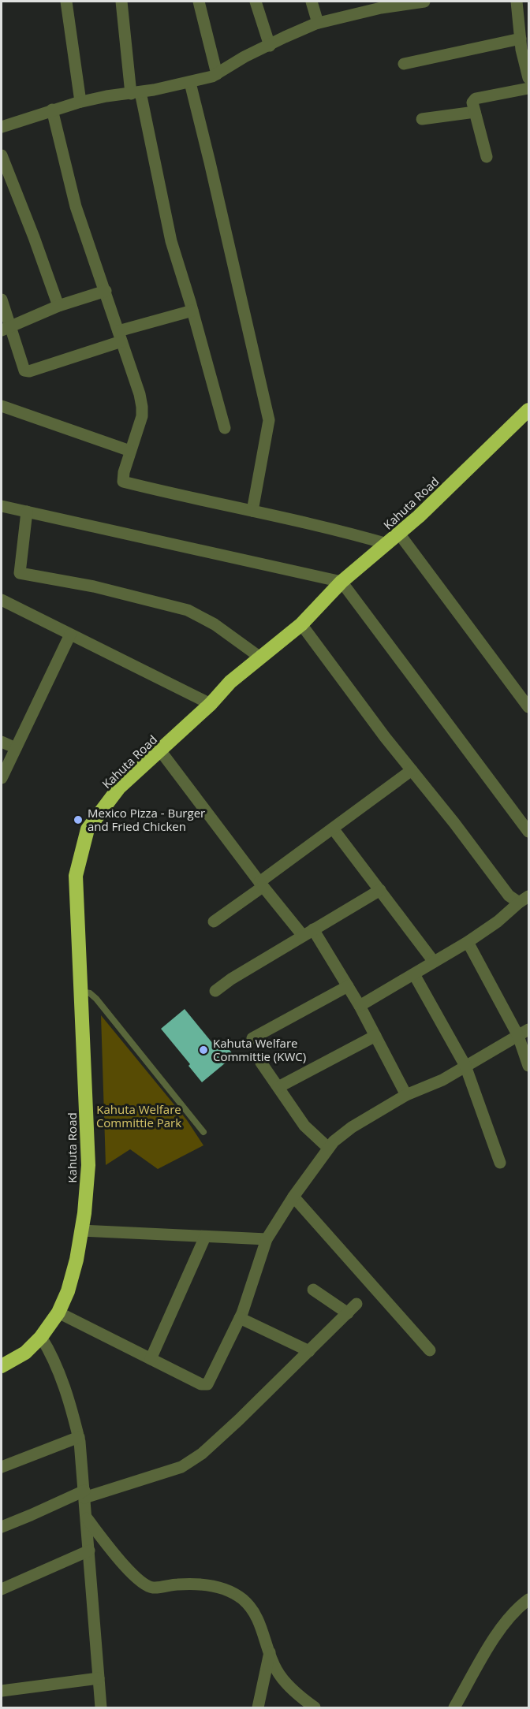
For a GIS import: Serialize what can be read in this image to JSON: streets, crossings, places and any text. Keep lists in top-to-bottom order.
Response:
{
  "streets": {
    "highway": ["Kahuta Road"]
  },
  "parks": ["Kahuta Welfare Committie Park"],
  "places": ["Mexico Pizza - Burger and Fried Chicken", "Kahuta Welfare Committie (KWC)"]
}
